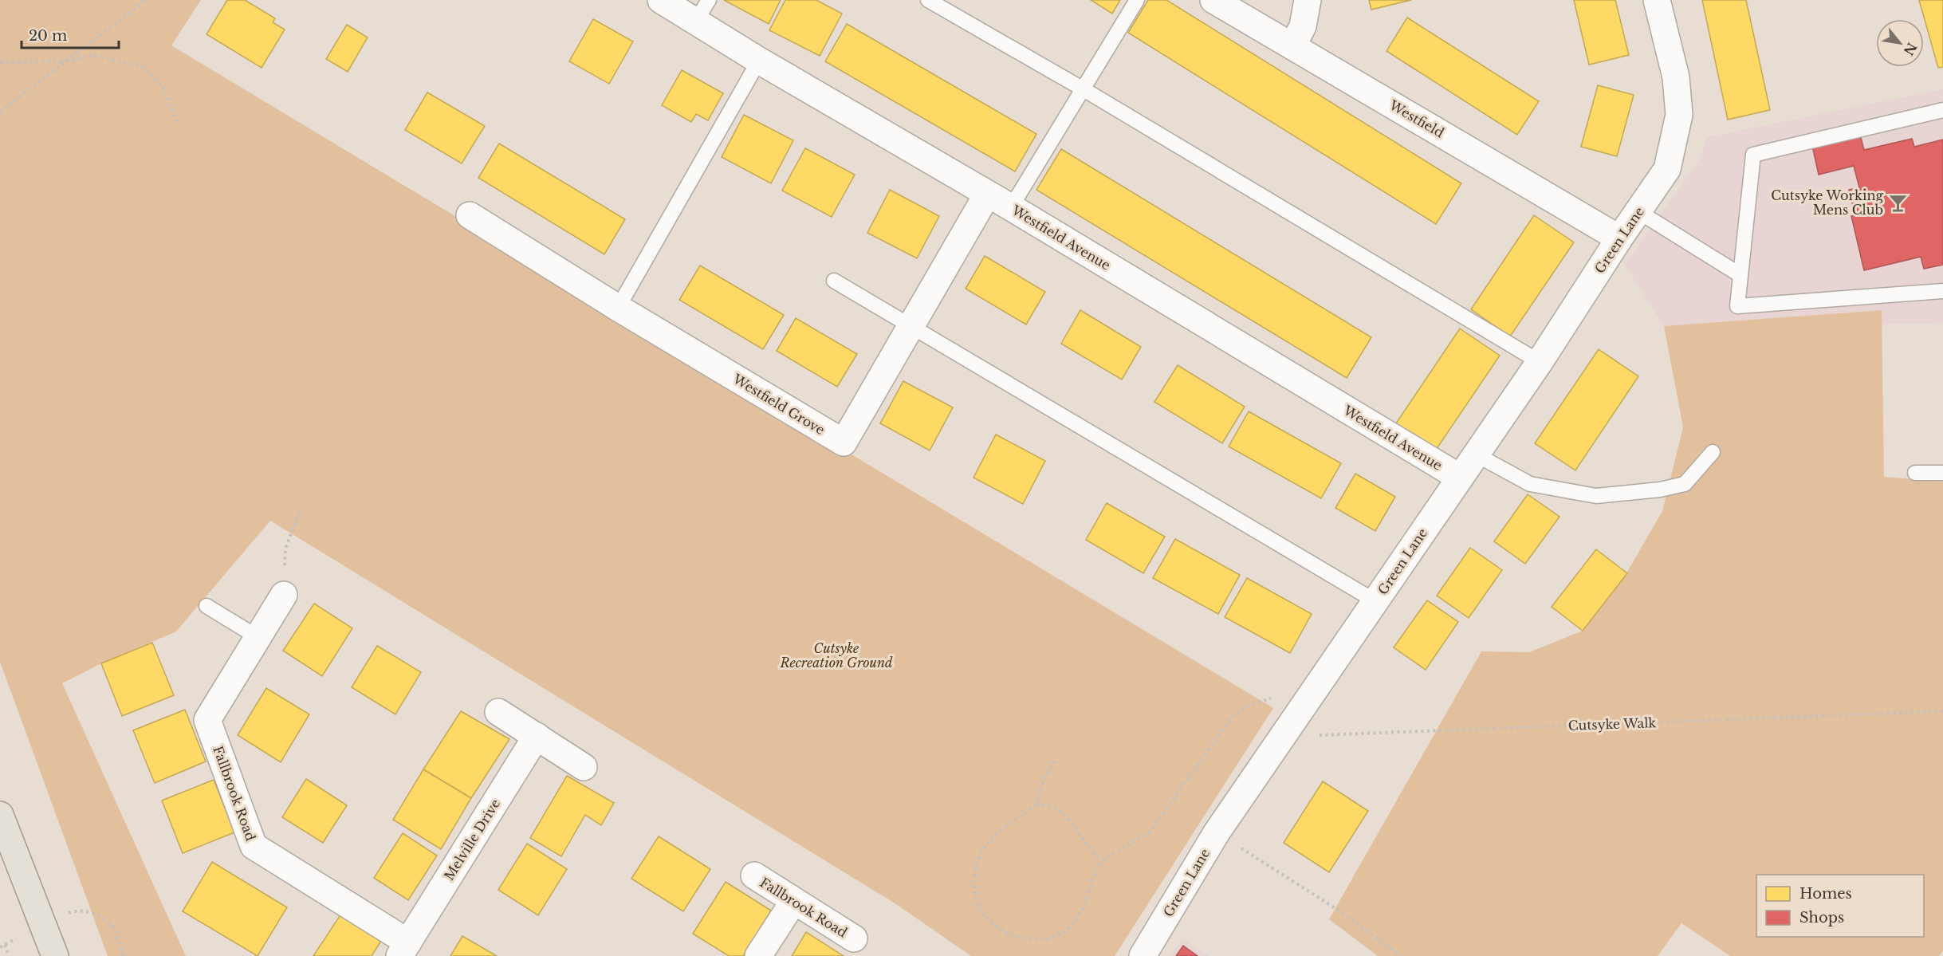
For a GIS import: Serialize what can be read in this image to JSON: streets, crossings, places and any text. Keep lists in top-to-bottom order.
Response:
{
  "streets": {
    "street": [
      "Westfield",
      "Westfield Avenue",
      "Green Lane",
      "Westfield Grove",
      "Fallbrook Road",
      "Melville Drive"
    ],
    "path": ["Cutsyke Walk"]
  },
  "crossings": [
    ["Westfield", "Green Lane"],
    ["Westfield Avenue", "Green Lane"],
    ["Westfield Avenue", "Westfield Grove"],
    ["Green Lane", "Cutsyke Walk"],
    ["Fallbrook Road", "Melville Drive"]
  ],
  "parks": ["Cutsyke Recreation Ground"],
  "places": {
    "bar": ["Cutsyke Working Mens Club"]
  },
  "legend": ["Homes", "Shops"],
  "scale_bar": "20 m",
  "north": "bottom right"
}
